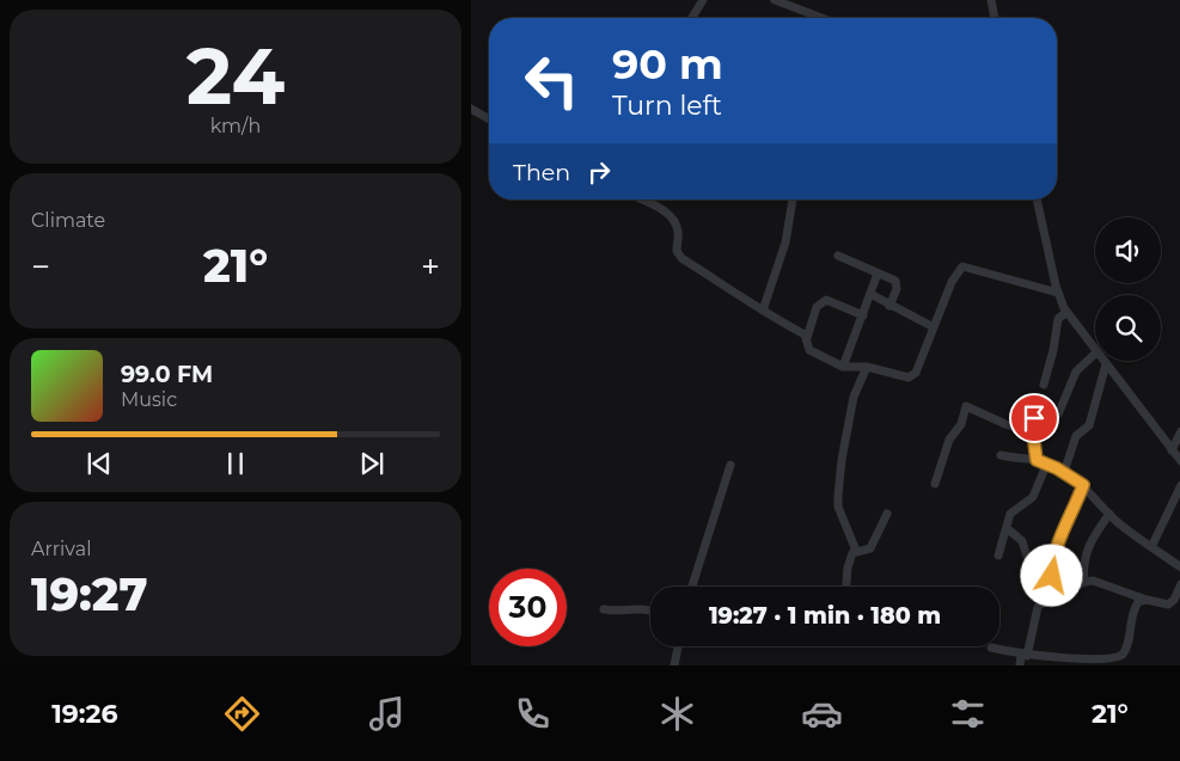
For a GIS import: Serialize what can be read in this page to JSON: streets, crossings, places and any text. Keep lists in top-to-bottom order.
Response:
{
  "page": {
    "tile": [
      ["24", "km/h"],
      "Climate",
      ["Arrival", "19:27"]
    ],
    "turn": ["90 m", "Turn left"],
    "then": "Then",
    "heat": ["−", "21°", "+"],
    "song": ["99.0 FM", "Music"],
    "limit": "30",
    "trip": "19:27 · 1 min · 180 m",
    "tabs": ["19:26", "21°"]
  }
}
